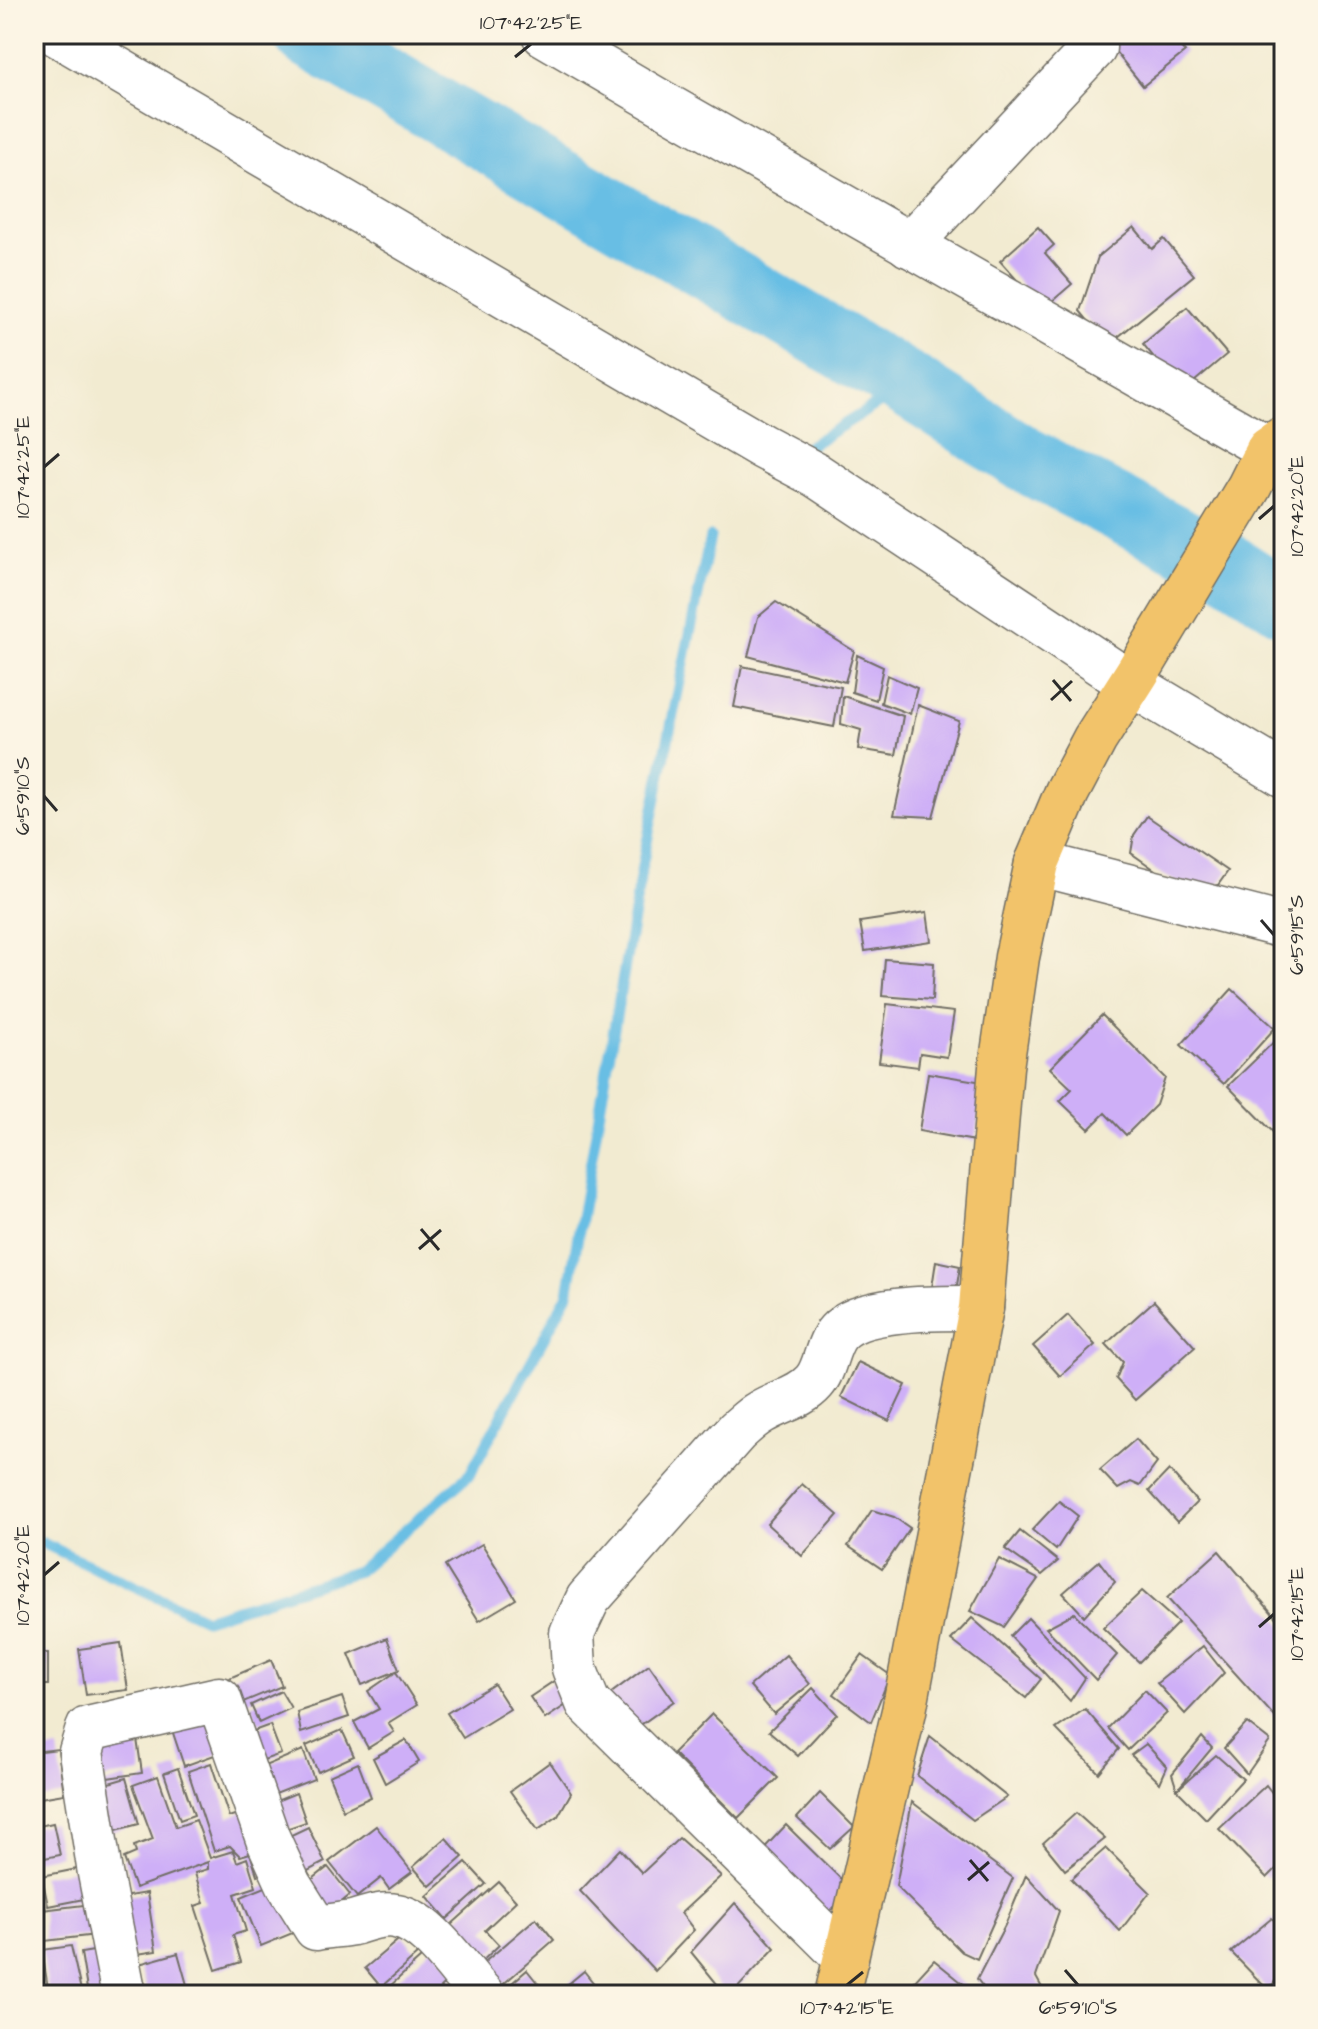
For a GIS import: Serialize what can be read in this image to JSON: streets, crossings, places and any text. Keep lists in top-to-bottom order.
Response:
{
  "coordinates": [
    "107°42'25\"E",
    "107°42'20\"E",
    "6°59'10\"S",
    "6°59'15\"S",
    "107°42'15\"E"
  ]
}
